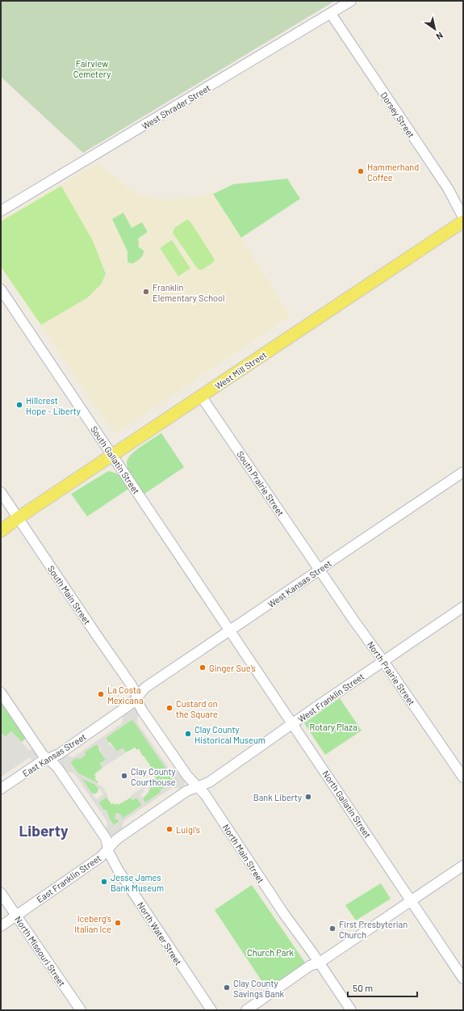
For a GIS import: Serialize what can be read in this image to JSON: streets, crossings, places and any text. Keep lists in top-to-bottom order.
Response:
{
  "streets": {
    "main road": ["West Mill Street"],
    "street": [
      "West Shrader Street",
      "Dorsey Street",
      "South Gallatin Street",
      "South Prairie Street",
      "West Kansas Street",
      "South Main Street",
      "North Prairie Street",
      "West Franklin Street",
      "East Kansas Street",
      "North Gallatin Street",
      "North Main Street",
      "East Franklin Street",
      "North Water Street",
      "North Missouri Street"
    ]
  },
  "crossings": [
    ["West Shrader Street", "Dorsey Street"],
    ["West Mill Street", "South Gallatin Street"],
    ["West Mill Street", "South Prairie Street"],
    ["West Mill Street", "South Main Street"],
    ["South Gallatin Street", "West Kansas Street"],
    ["South Gallatin Street", "North Gallatin Street"],
    ["South Prairie Street", "West Kansas Street"],
    ["South Prairie Street", "North Prairie Street"],
    ["West Kansas Street", "South Main Street"],
    ["West Kansas Street", "North Prairie Street"],
    ["West Kansas Street", "East Kansas Street"],
    ["West Kansas Street", "North Gallatin Street"],
    ["West Kansas Street", "North Main Street"],
    ["South Main Street", "East Kansas Street"],
    ["South Main Street", "North Main Street"],
    ["North Prairie Street", "West Franklin Street"],
    ["West Franklin Street", "North Gallatin Street"],
    ["West Franklin Street", "North Main Street"],
    ["West Franklin Street", "East Franklin Street"],
    ["East Kansas Street", "North Main Street"],
    ["East Kansas Street", "North Water Street"],
    ["North Main Street", "East Franklin Street"],
    ["East Franklin Street", "North Water Street"],
    ["East Franklin Street", "North Missouri Street"]
  ],
  "districts": ["Liberty"],
  "parks": ["Fairview Cemetery", "Rotary Plaza", "Church Park"],
  "places": [
    "Hammerhand Coffee",
    "Franklin Elementary School",
    "Hillcrest Hope - Liberty",
    "Ginger Sue's",
    "La Costa Mexicana",
    "Custard on the Square",
    "Clay County Historical Museum",
    "Clay County Courthouse",
    "Bank Liberty",
    "Luigi's",
    "Jesse James Bank Museum",
    "Iceberg's Italian Ice",
    "First Presbyterian Church",
    "Clay County Savings Bank"
  ],
  "scale_bar": "50 m",
  "north": "bottom right"
}
